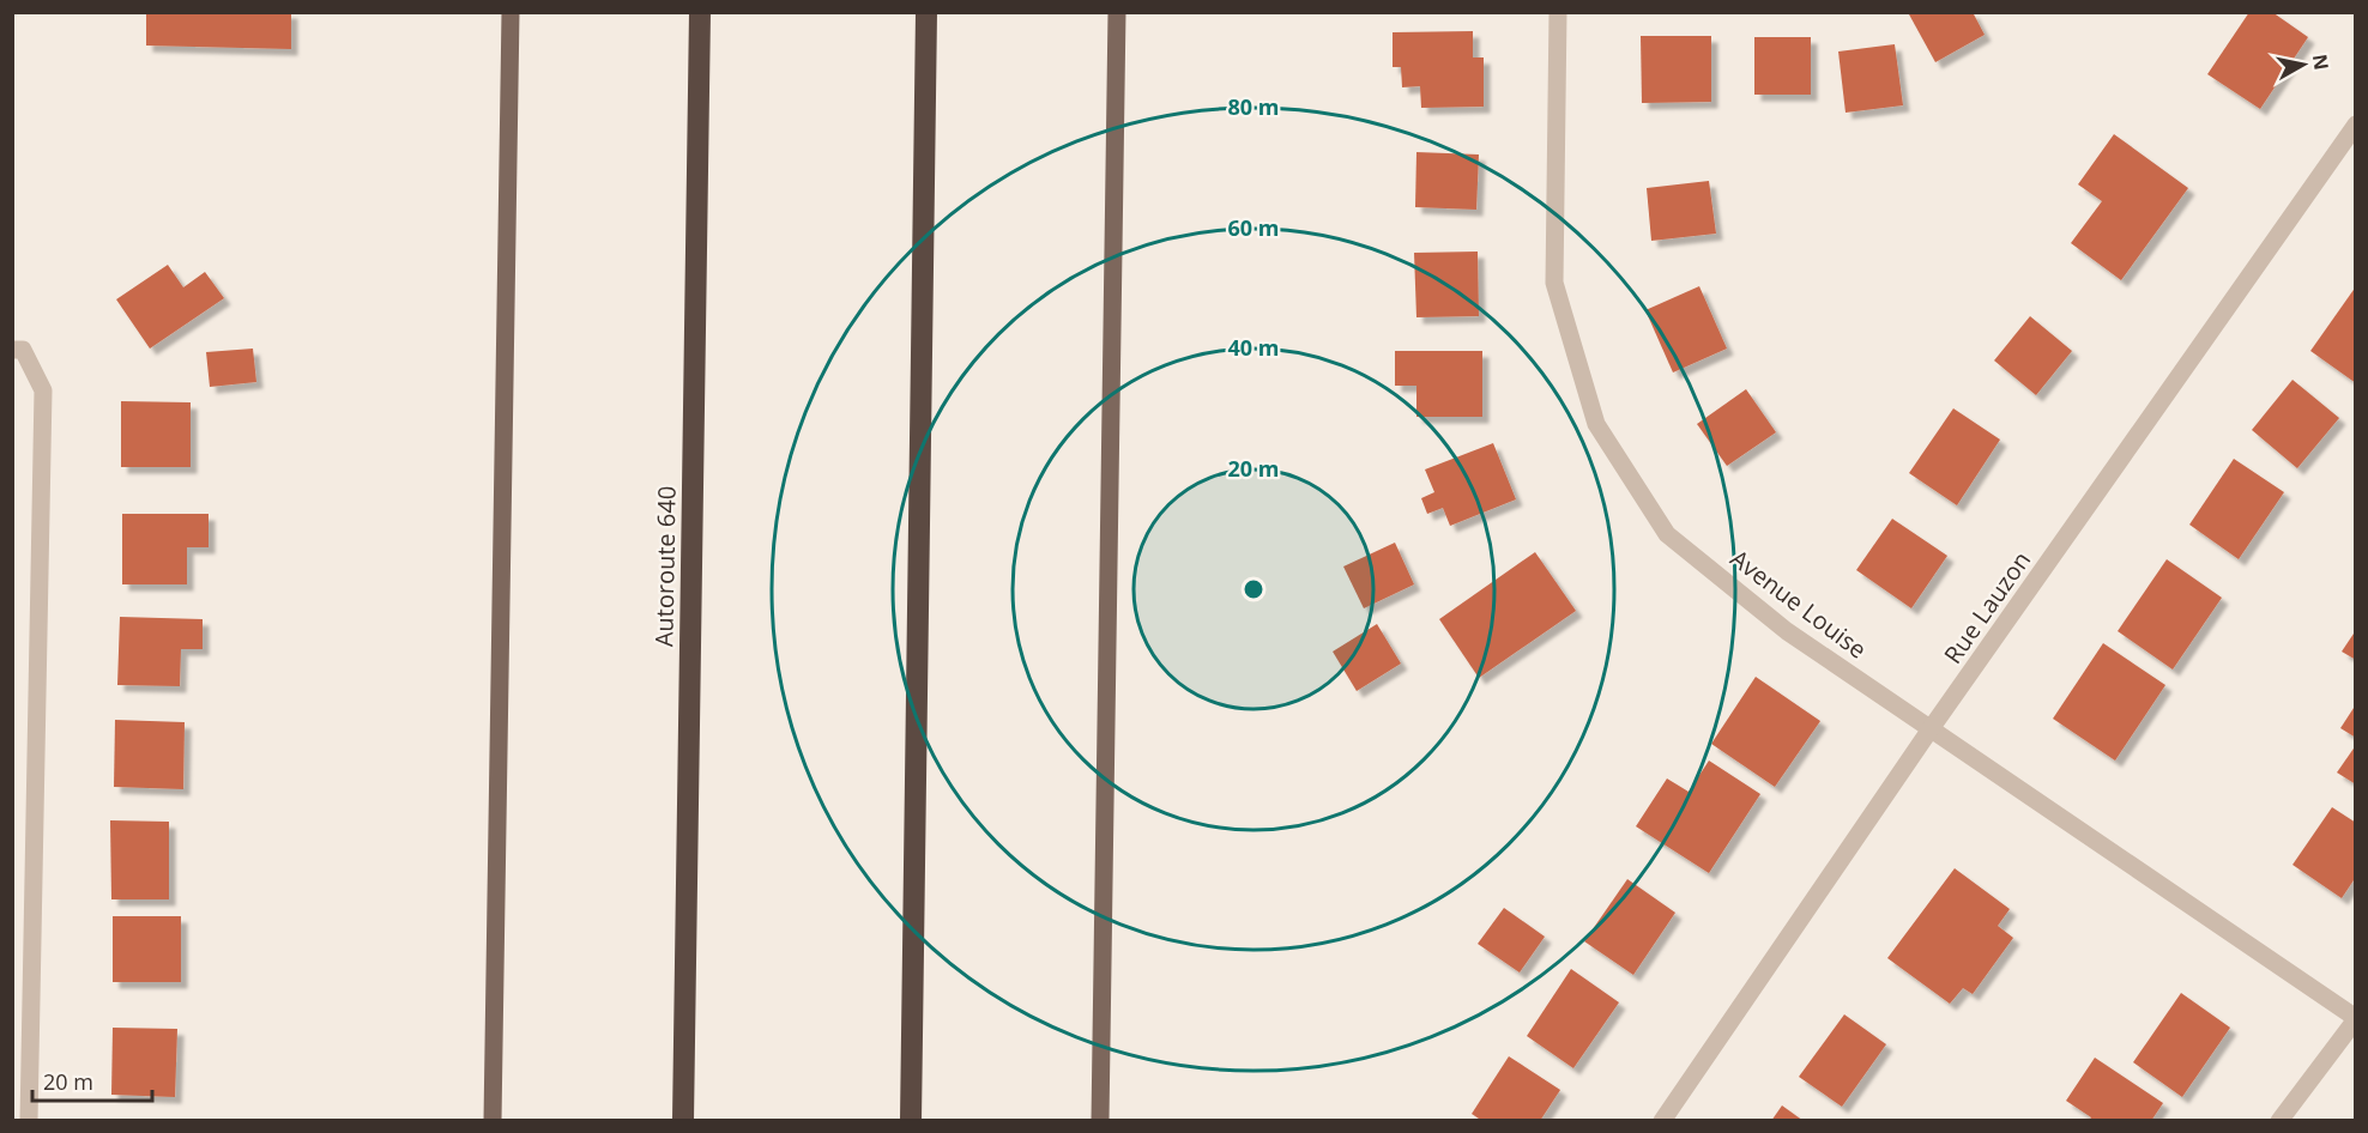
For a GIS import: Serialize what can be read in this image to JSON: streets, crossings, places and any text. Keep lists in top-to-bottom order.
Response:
{
  "streets": {
    "highway": ["Autoroute 640"],
    "street": ["Avenue Louise", "Rue Lauzon"]
  },
  "crossings": [
    ["Avenue Louise", "Rue Lauzon"]
  ],
  "scale_bar": "20 m",
  "north": "right",
  "rings": [
    "80 m",
    "60 m",
    "40 m",
    "20 m"
  ]
}
